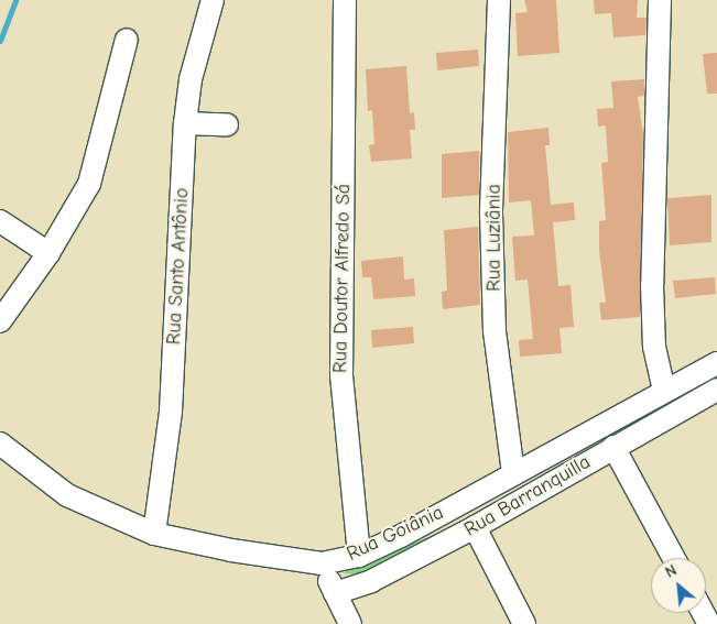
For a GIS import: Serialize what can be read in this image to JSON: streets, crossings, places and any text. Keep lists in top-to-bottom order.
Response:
{
  "streets": {
    "street": [
      "Rua Luziânia",
      "Rua Santo Antônio",
      "Rua Doutor Alfredo Sá",
      "Rua Barranquilla",
      "Rua Goiânia"
    ]
  },
  "crossings": [
    ["Rua Luziânia", "Rua Goiânia"],
    ["Rua Santo Antônio", "Rua Goiânia"],
    ["Rua Doutor Alfredo Sá", "Rua Goiânia"]
  ],
  "north": "top left"
}
